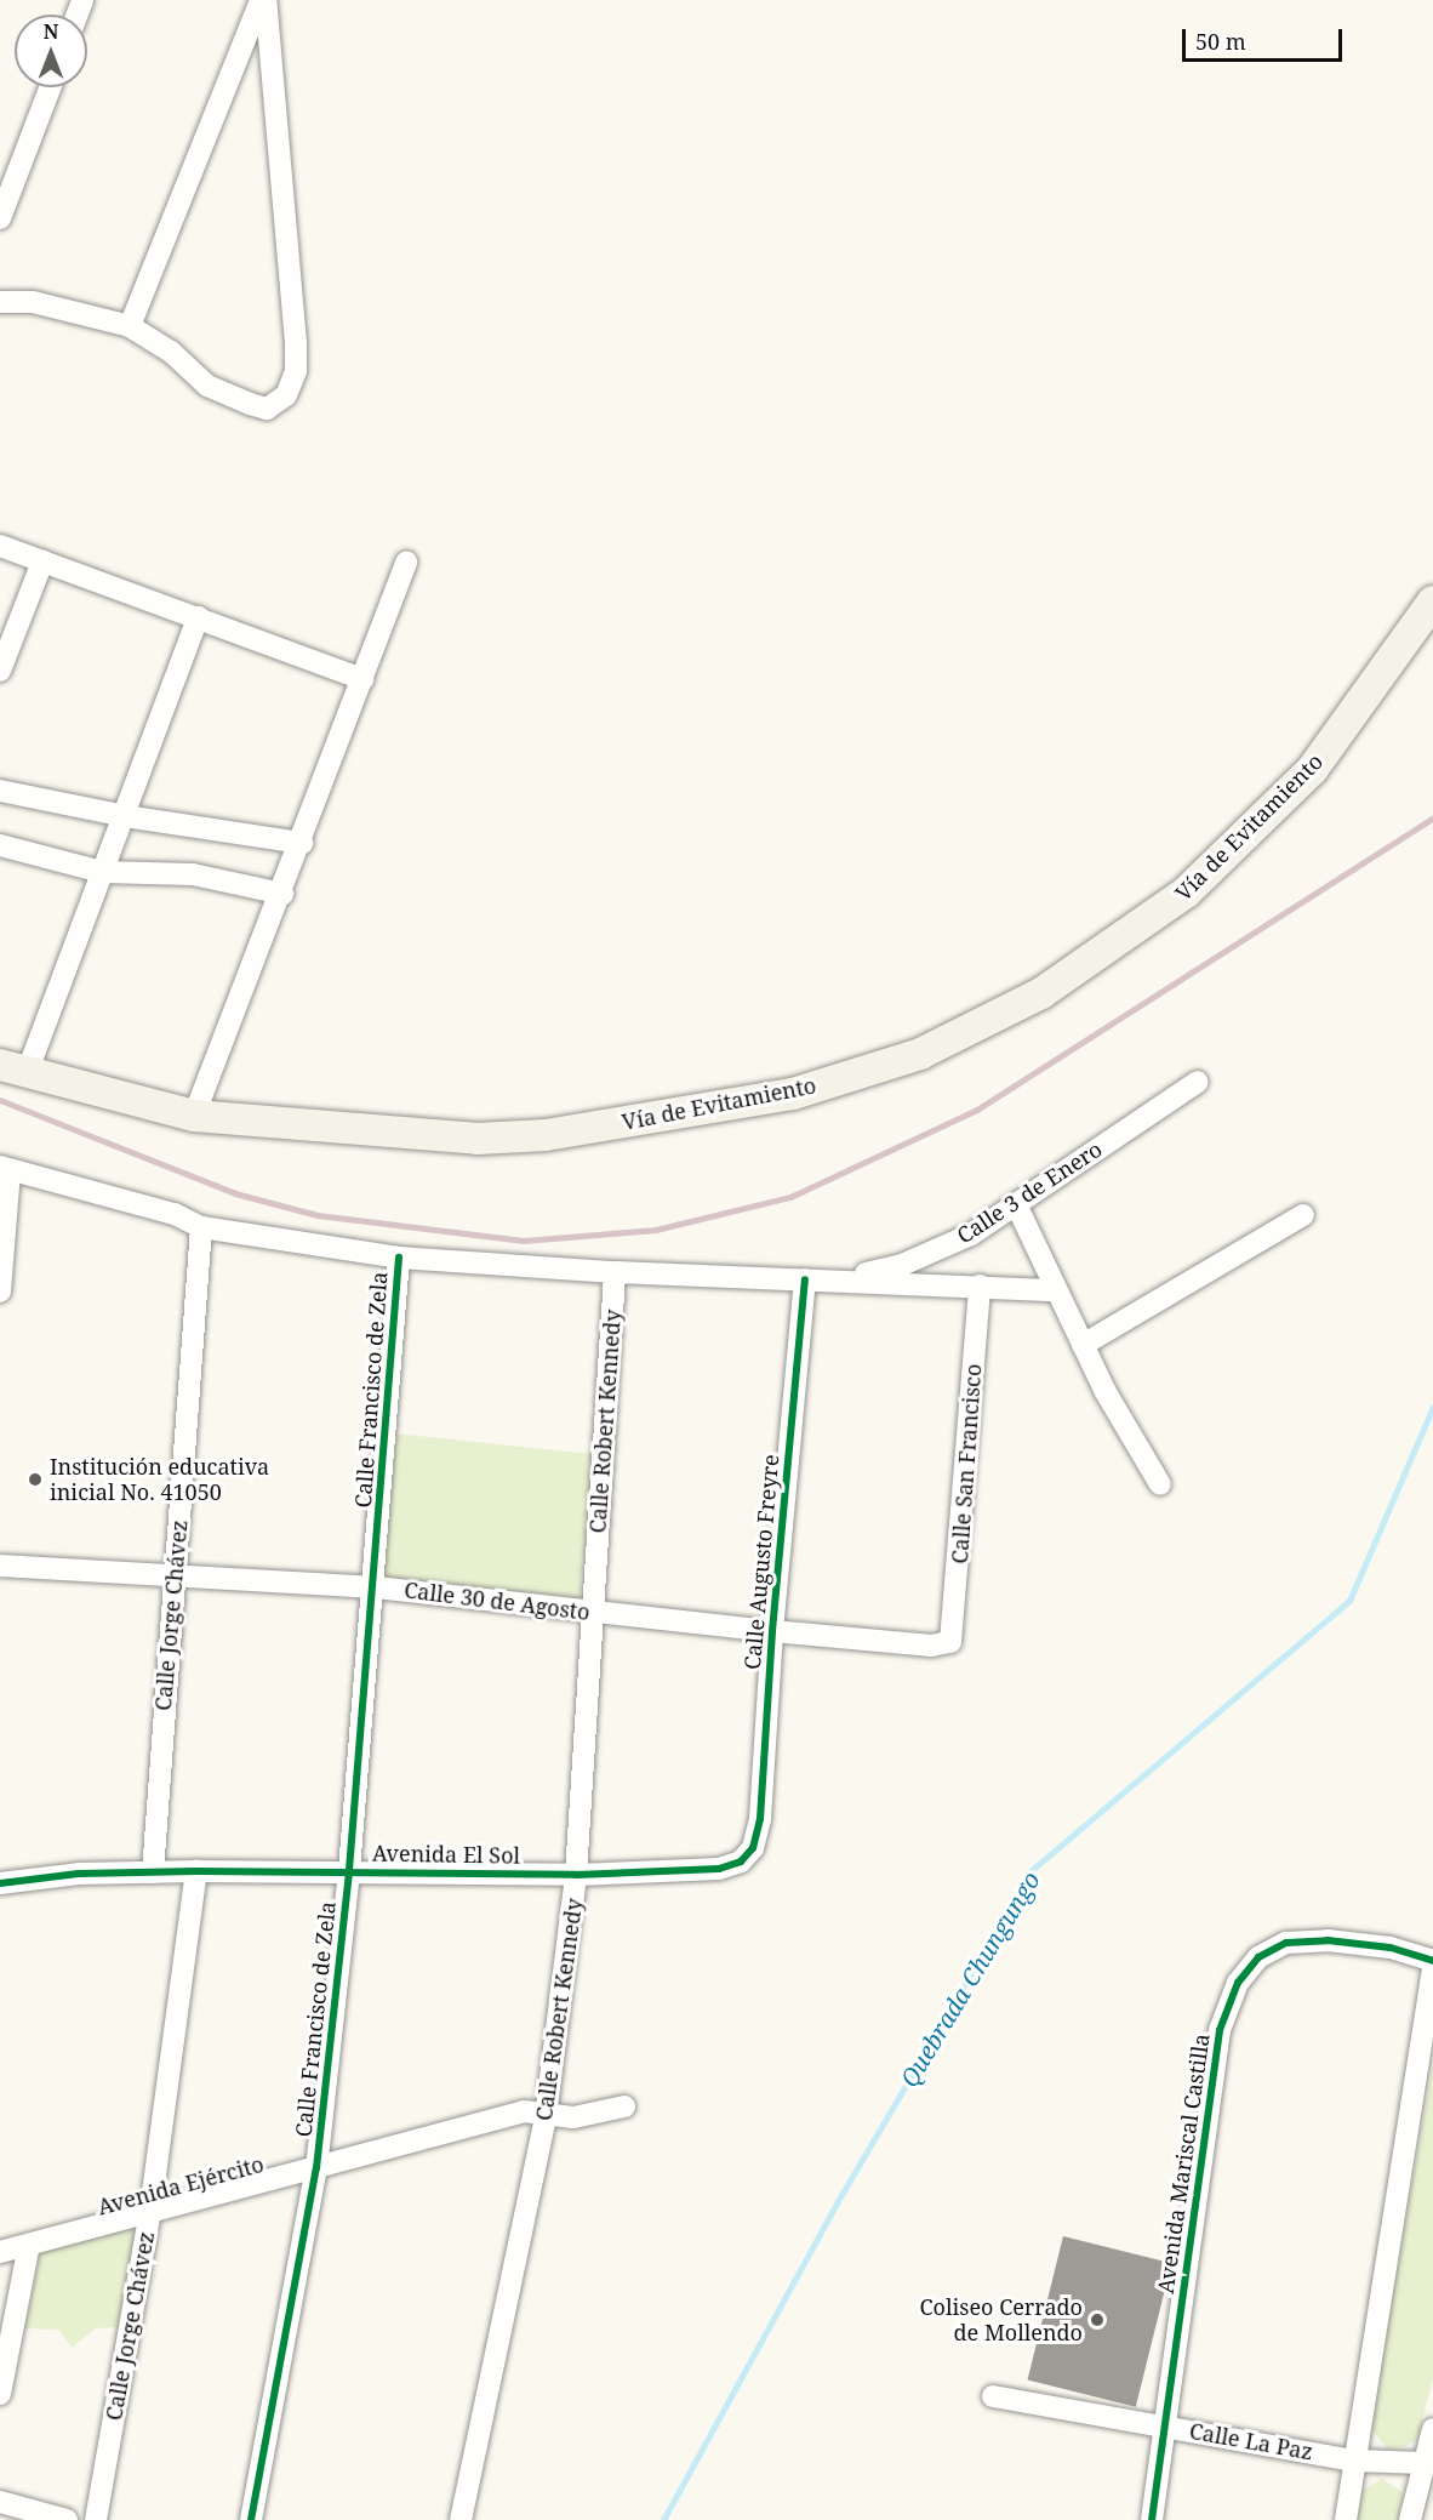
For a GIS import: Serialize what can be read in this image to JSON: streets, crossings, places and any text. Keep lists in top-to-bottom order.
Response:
{
  "streets": {
    "main road": ["Vía de Evitamiento"],
    "street": [
      "Calle 3 de Enero",
      "Calle Francisco de Zela",
      "Calle Robert Kennedy",
      "Calle San Francisco",
      "Calle Augusto Freyre",
      "Calle 30 de Agosto",
      "Calle Jorge Chávez",
      "Avenida El Sol",
      "Avenida Mariscal Castilla",
      "Avenida Ejército",
      "Calle La Paz"
    ]
  },
  "crossings": [
    ["Calle 3 de Enero", "Calle Augusto Freyre"],
    ["Calle Francisco de Zela", "Calle 30 de Agosto"],
    ["Calle Francisco de Zela", "Avenida El Sol"],
    ["Calle Francisco de Zela", "Avenida Ejército"],
    ["Calle Robert Kennedy", "Calle 30 de Agosto"],
    ["Calle Robert Kennedy", "Avenida El Sol"],
    ["Calle Robert Kennedy", "Avenida Ejército"],
    ["Calle San Francisco", "Calle 30 de Agosto"],
    ["Calle Augusto Freyre", "Calle 30 de Agosto"],
    ["Calle Augusto Freyre", "Avenida El Sol"],
    ["Calle 30 de Agosto", "Calle Jorge Chávez"],
    ["Calle Jorge Chávez", "Avenida El Sol"],
    ["Calle Jorge Chávez", "Avenida Ejército"],
    ["Avenida Mariscal Castilla", "Calle La Paz"]
  ],
  "water": ["Quebrada Chungungo"],
  "places": ["Institución educativa inicial No. 41050", "Coliseo Cerrado de Mollendo"],
  "scale_bar": "50 m",
  "north": "top"
}
